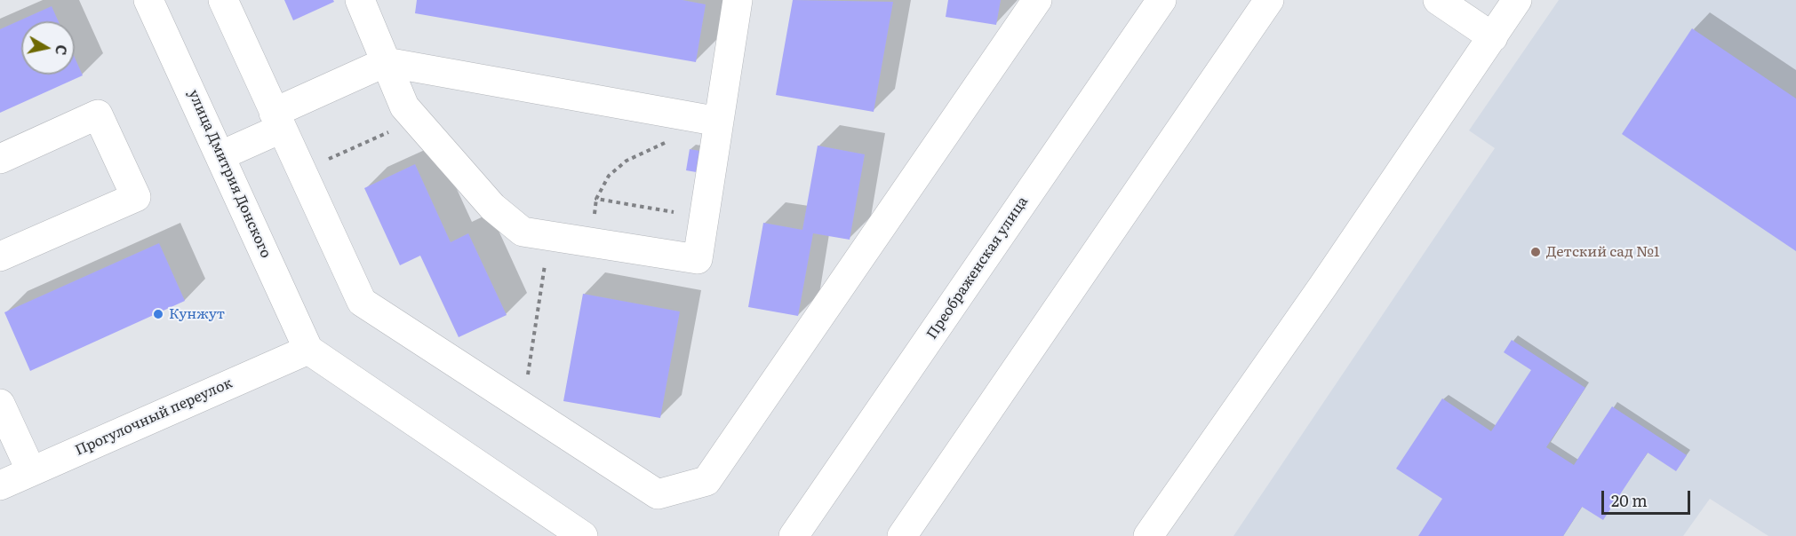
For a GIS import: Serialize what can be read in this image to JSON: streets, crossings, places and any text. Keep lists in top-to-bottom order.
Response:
{
  "streets": {
    "street": ["улица Дмитрия Донского", "Преображенская улица", "Прогулочный переулок"]
  },
  "crossings": [
    ["улица Дмитрия Донского", "Прогулочный переулок"]
  ],
  "places": ["Детский сад №1", "Кунжут"],
  "scale_bar": "20 m",
  "north": "right"
}
